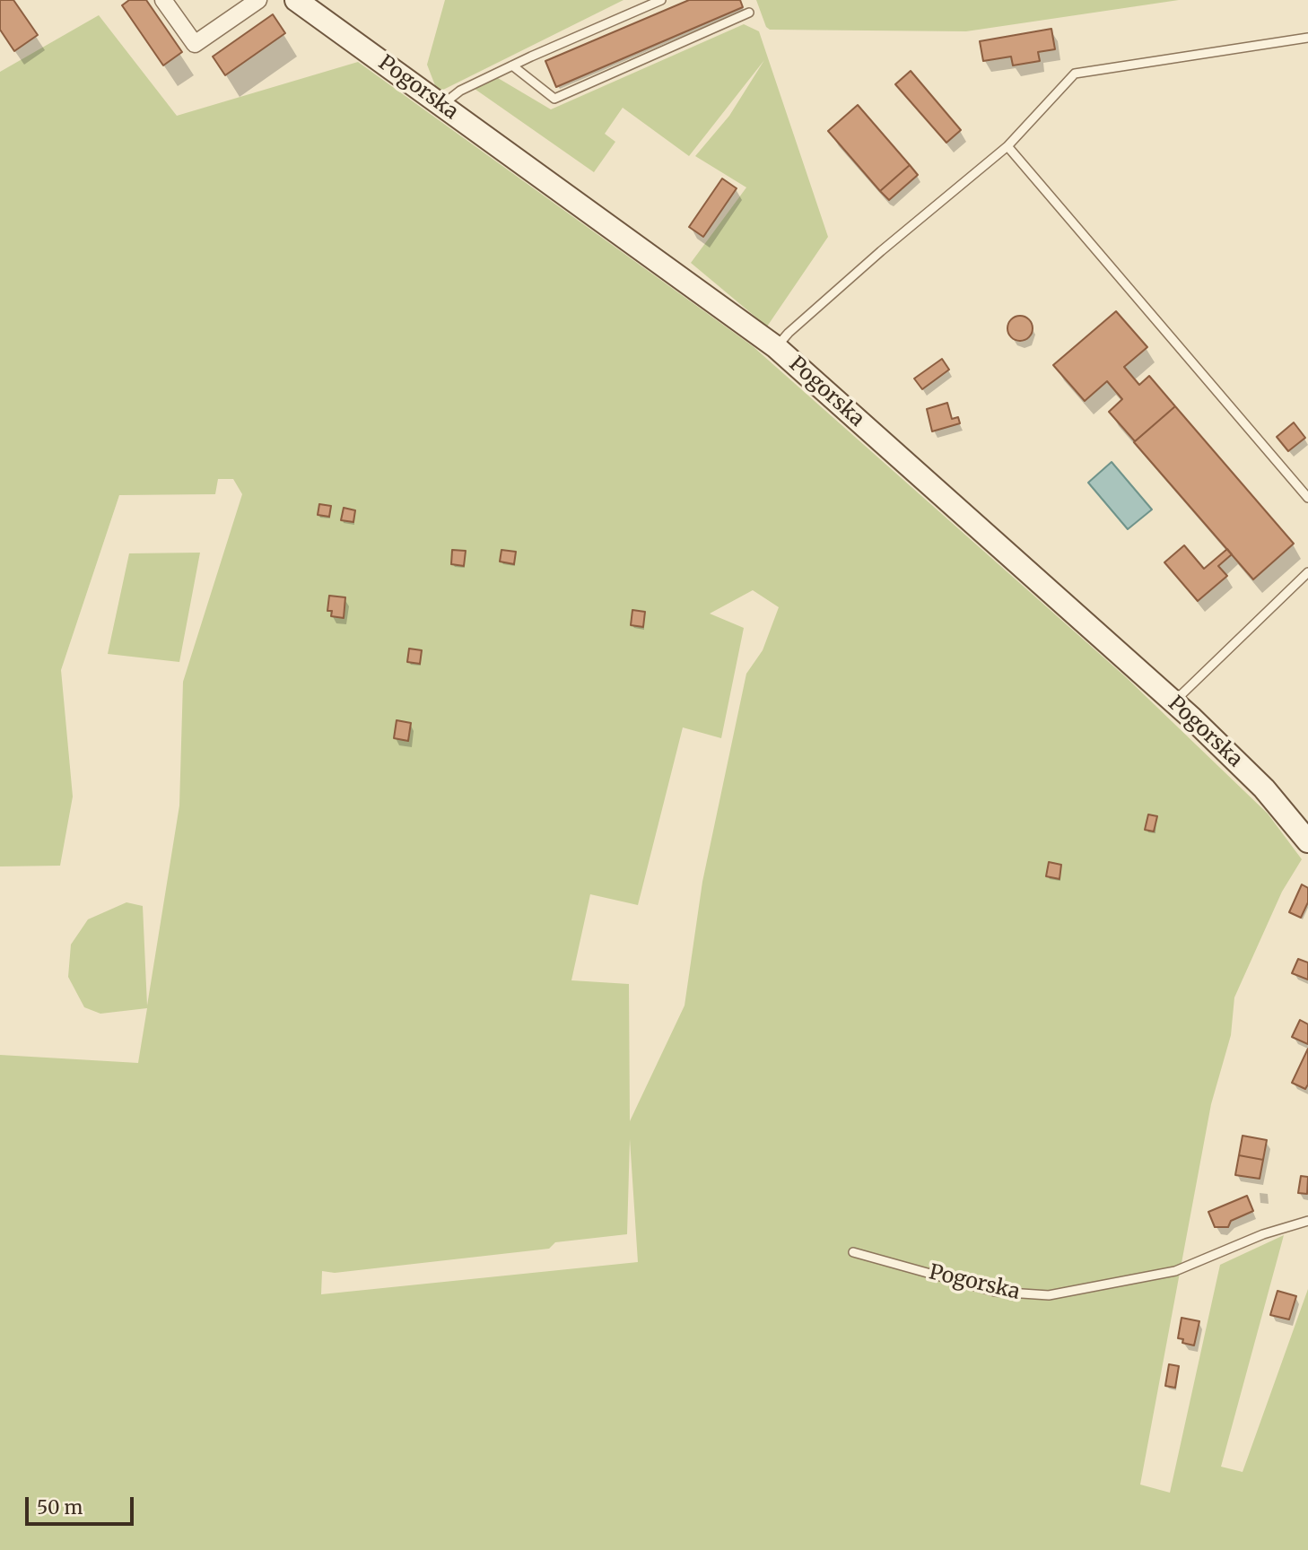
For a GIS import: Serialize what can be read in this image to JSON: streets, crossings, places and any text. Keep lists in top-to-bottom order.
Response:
{
  "streets": {
    "street": ["Pogorska"]
  },
  "scale_bar": "50 m"
}
